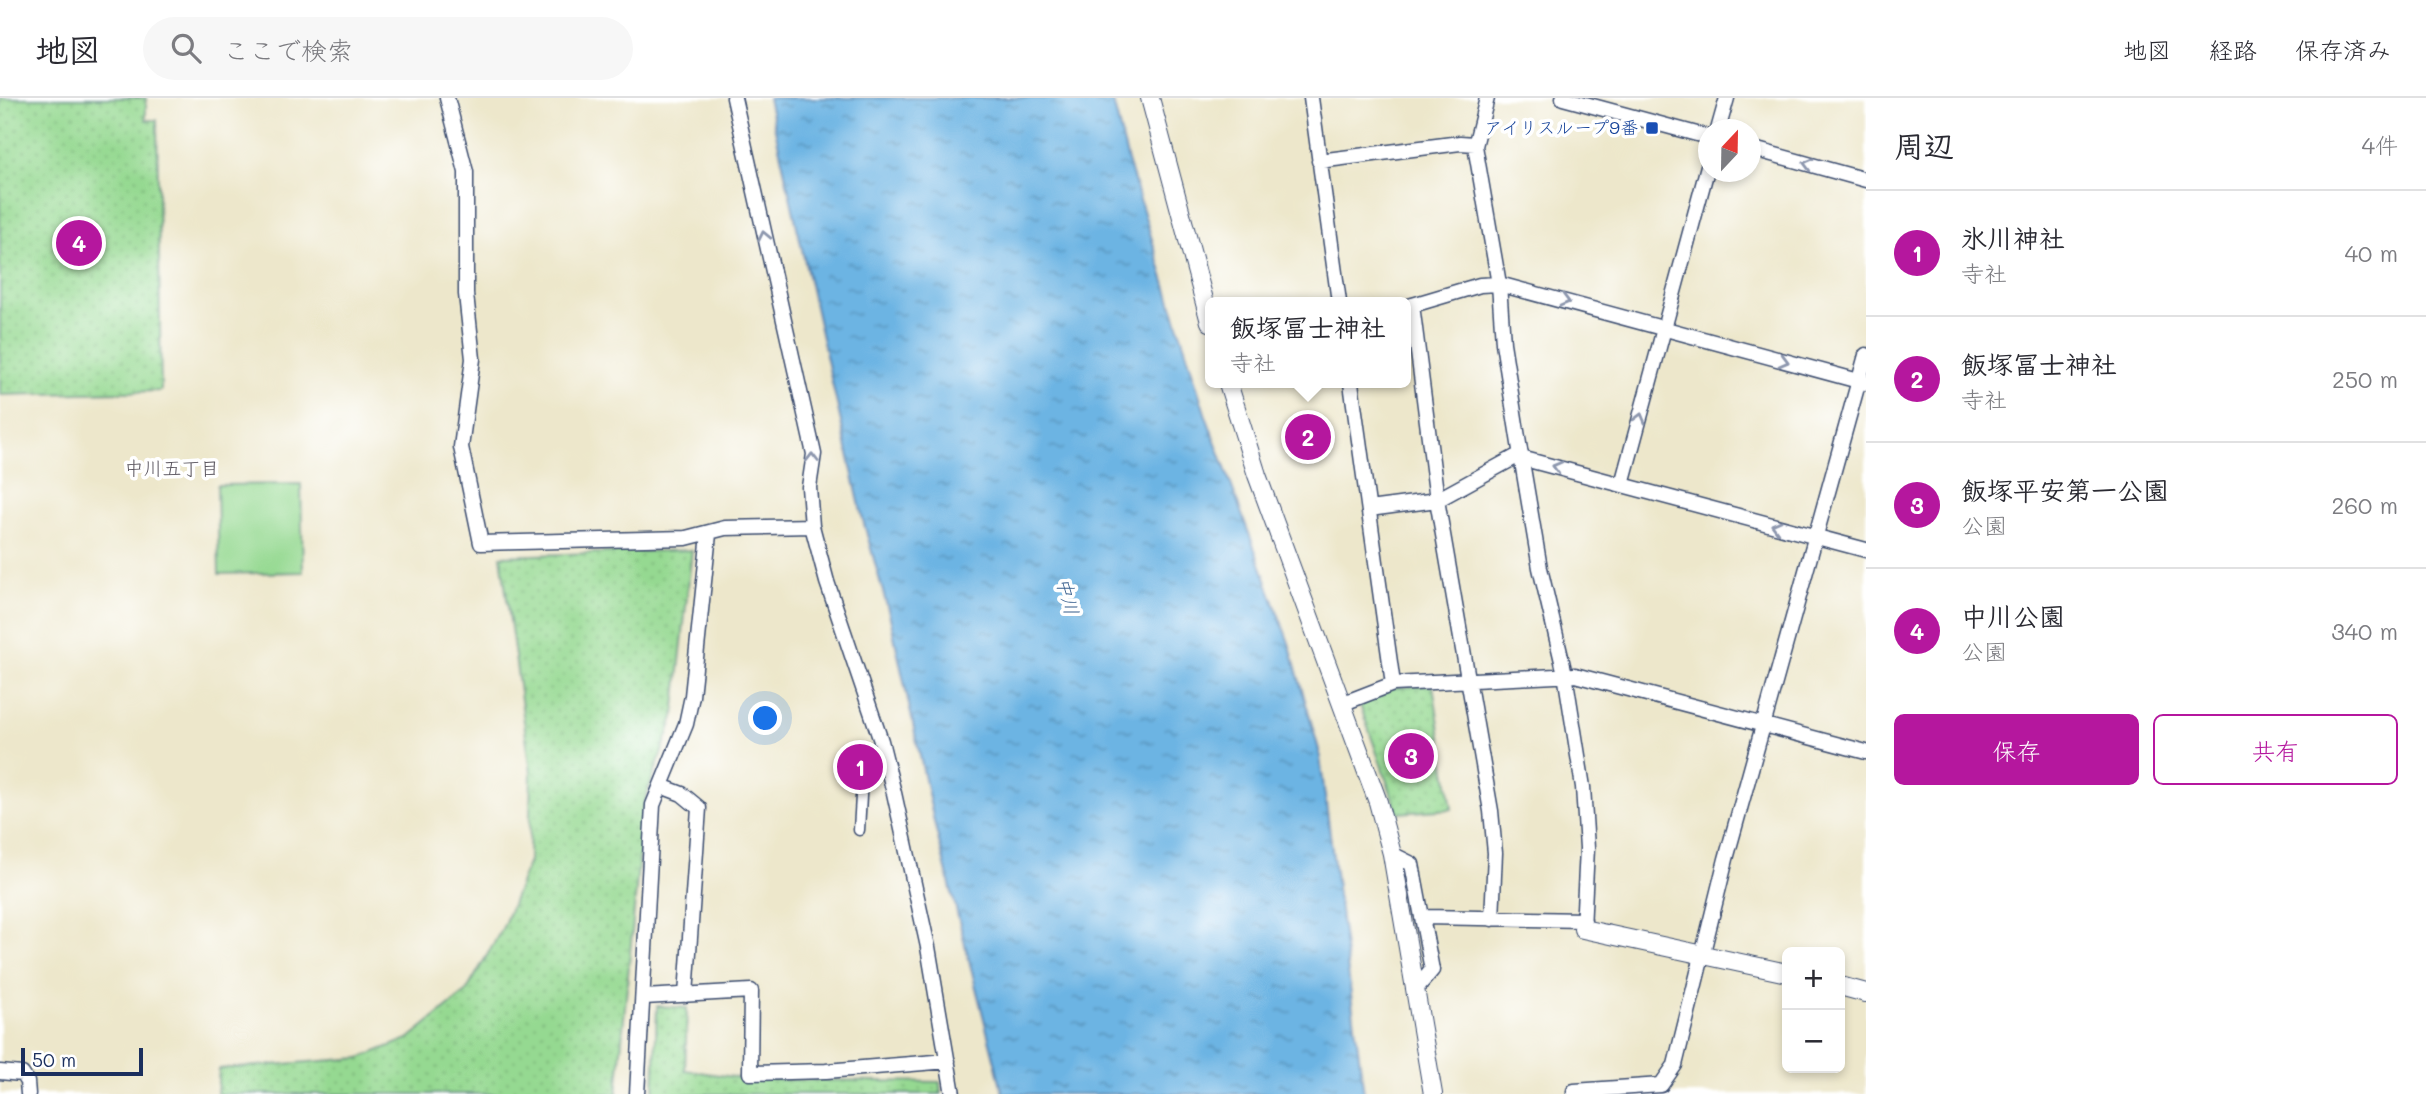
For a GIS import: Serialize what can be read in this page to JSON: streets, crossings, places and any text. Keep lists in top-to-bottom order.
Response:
{
  "districts": ["中川五丁目"],
  "water": ["中川"],
  "places": {
    "transit": ["アイリスループ9番"]
  },
  "scale_bar": "50 m",
  "north": "top",
  "page": {
    "header": "地図",
    "search": "ここで検索",
    "nav": ["地図", "経路", "保存済み"],
    "heading": ["周辺", "4件"],
    "list": [
      {
        "mark": "1",
        "name": "氷川神社",
        "note": "寺社",
        "value": "40 m"
      },
      {
        "mark": "2",
        "name": "飯塚冨士神社",
        "note": "寺社",
        "value": "250 m"
      },
      {
        "mark": "3",
        "name": "飯塚平安第一公園",
        "note": "公園",
        "value": "260 m"
      },
      {
        "mark": "4",
        "name": "中川公園",
        "note": "公園",
        "value": "340 m"
      }
    ],
    "pins": [
      "4",
      "2",
      "3",
      "1"
    ],
    "popup": ["飯塚冨士神社", "寺社"],
    "buttons": ["保存", "共有"],
    "map_buttons": ["+", "−"],
    "scale": "50 m"
  }
}
